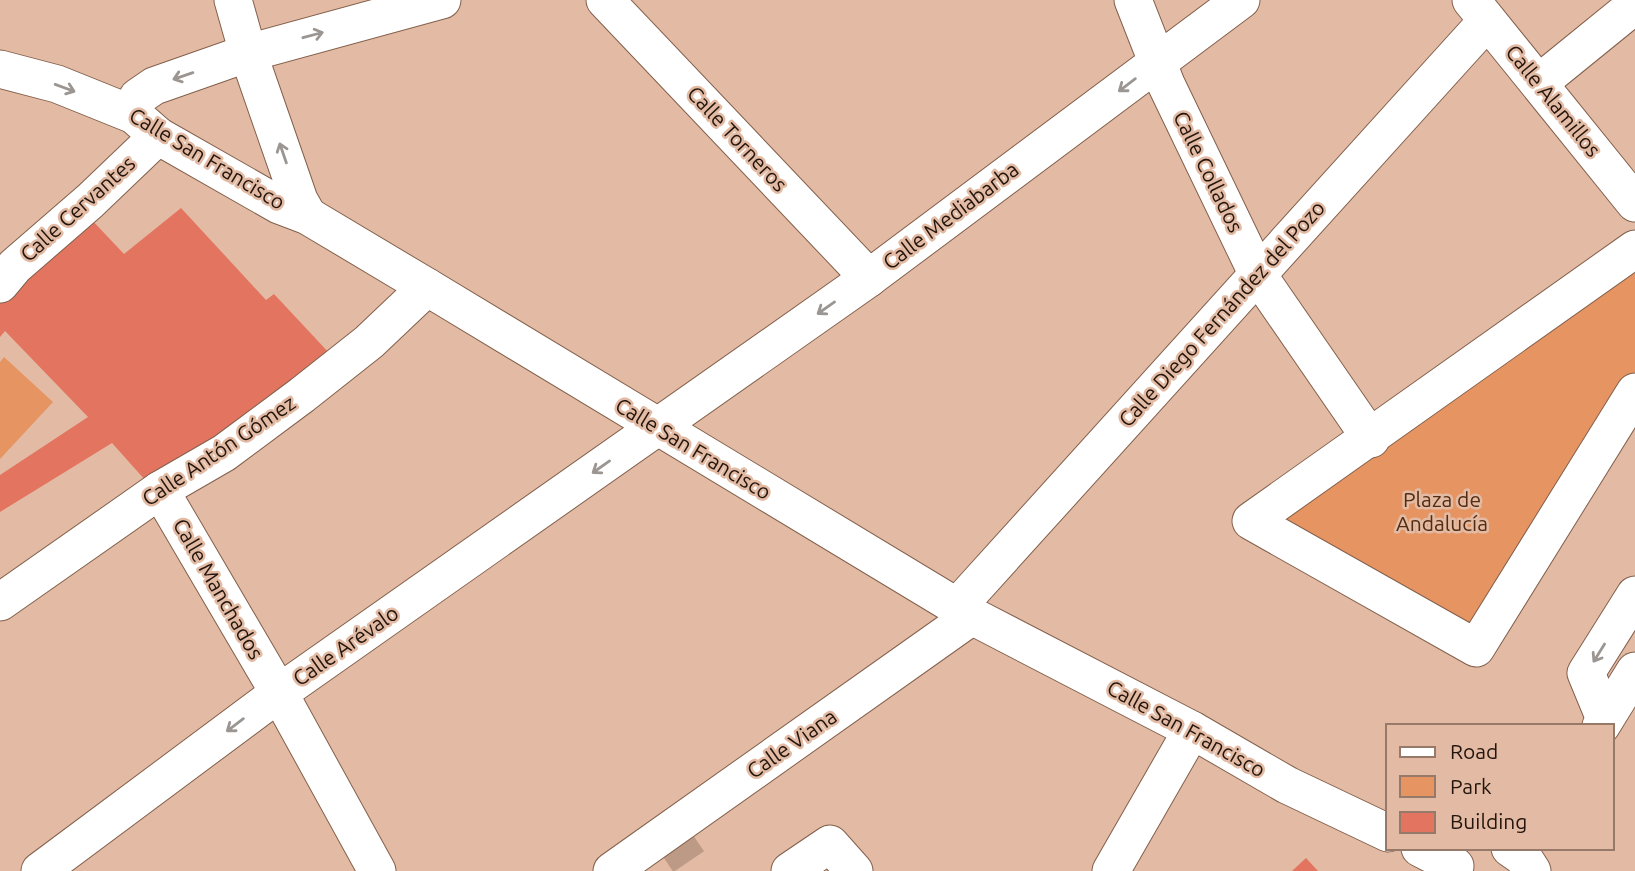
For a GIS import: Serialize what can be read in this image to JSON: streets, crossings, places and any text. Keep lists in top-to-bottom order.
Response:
{
  "streets": {
    "street": [
      "Calle Alamillos",
      "Calle Torneros",
      "Calle San Francisco",
      "Calle Collados",
      "Calle Cervantes",
      "Calle Mediabarba",
      "Calle Diego Fernández del Pozo",
      "Calle Antón Gómez",
      "Calle Manchados",
      "Calle Arévalo",
      "Calle Viana"
    ]
  },
  "crossings": [
    ["Calle Alamillos", "Calle Diego Fernández del Pozo"],
    ["Calle Torneros", "Calle Mediabarba"],
    ["Calle San Francisco", "Calle Cervantes"],
    ["Calle San Francisco", "Calle Mediabarba"],
    ["Calle San Francisco", "Calle Diego Fernández del Pozo"],
    ["Calle San Francisco", "Calle Antón Gómez"],
    ["Calle San Francisco", "Calle Arévalo"],
    ["Calle San Francisco", "Calle Viana"],
    ["Calle Collados", "Calle Mediabarba"],
    ["Calle Collados", "Calle Diego Fernández del Pozo"],
    ["Calle Mediabarba", "Calle Arévalo"],
    ["Calle Diego Fernández del Pozo", "Calle Viana"],
    ["Calle Antón Gómez", "Calle Manchados"],
    ["Calle Manchados", "Calle Arévalo"]
  ],
  "one_way": ["Calle Mediabarba", "Calle Arévalo"],
  "parks": ["Plaza de Andalucía"],
  "legend": ["Road", "Park", "Building"]
}
